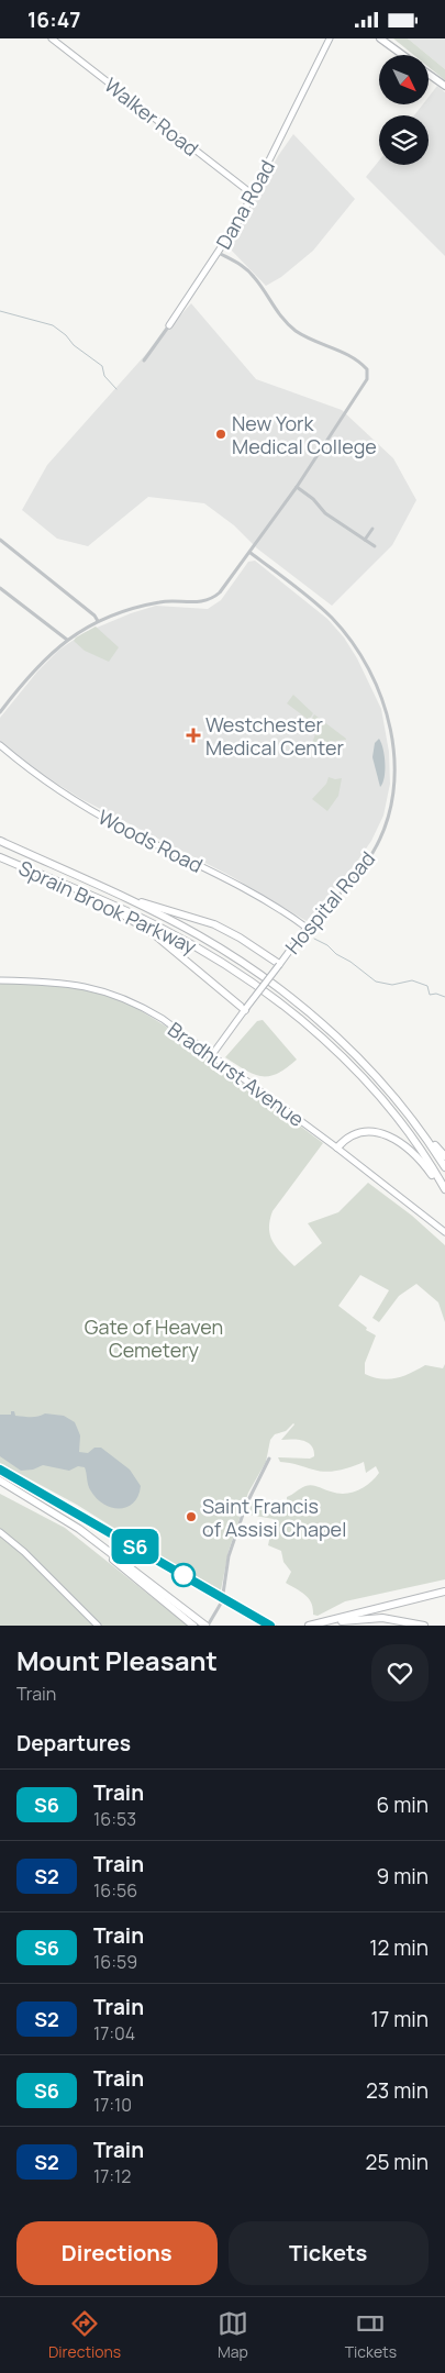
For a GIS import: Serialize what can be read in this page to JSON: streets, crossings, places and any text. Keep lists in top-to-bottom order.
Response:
{
  "streets": {
    "highway": ["Sprain Brook Parkway"],
    "street": [
      "Walker Road",
      "Dana Road",
      "Woods Road",
      "Hospital Road",
      "Bradhurst Avenue"
    ]
  },
  "crossings": [
    ["Walker Road", "Dana Road"],
    ["Woods Road", "Hospital Road"],
    ["Hospital Road", "Bradhurst Avenue"]
  ],
  "parks": ["Gate of Heaven Cemetery"],
  "places": {
    "other": ["New York Medical College", "Saint Francis of Assisi Chapel"],
    "health": ["Westchester Medical Center"]
  },
  "north": "bottom right",
  "page": {
    "status": "16:47",
    "on_map": "S6",
    "heading": [
      ["Mount Pleasant", "Train"],
      "Departures"
    ],
    "list": [
      {
        "mark": "S6",
        "name": "Train",
        "note": "16:53",
        "value": "6 min"
      },
      {
        "mark": "S2",
        "name": "Train",
        "note": "16:56",
        "value": "9 min"
      },
      {
        "mark": "S6",
        "name": "Train",
        "note": "16:59",
        "value": "12 min"
      },
      {
        "mark": "S2",
        "name": "Train",
        "note": "17:04",
        "value": "17 min"
      },
      {
        "mark": "S6",
        "name": "Train",
        "note": "17:10",
        "value": "23 min"
      },
      {
        "mark": "S2",
        "name": "Train",
        "note": "17:12",
        "value": "25 min"
      }
    ],
    "buttons": ["Directions", "Tickets"],
    "tabs": ["Directions", "Map", "Tickets"]
  }
}
